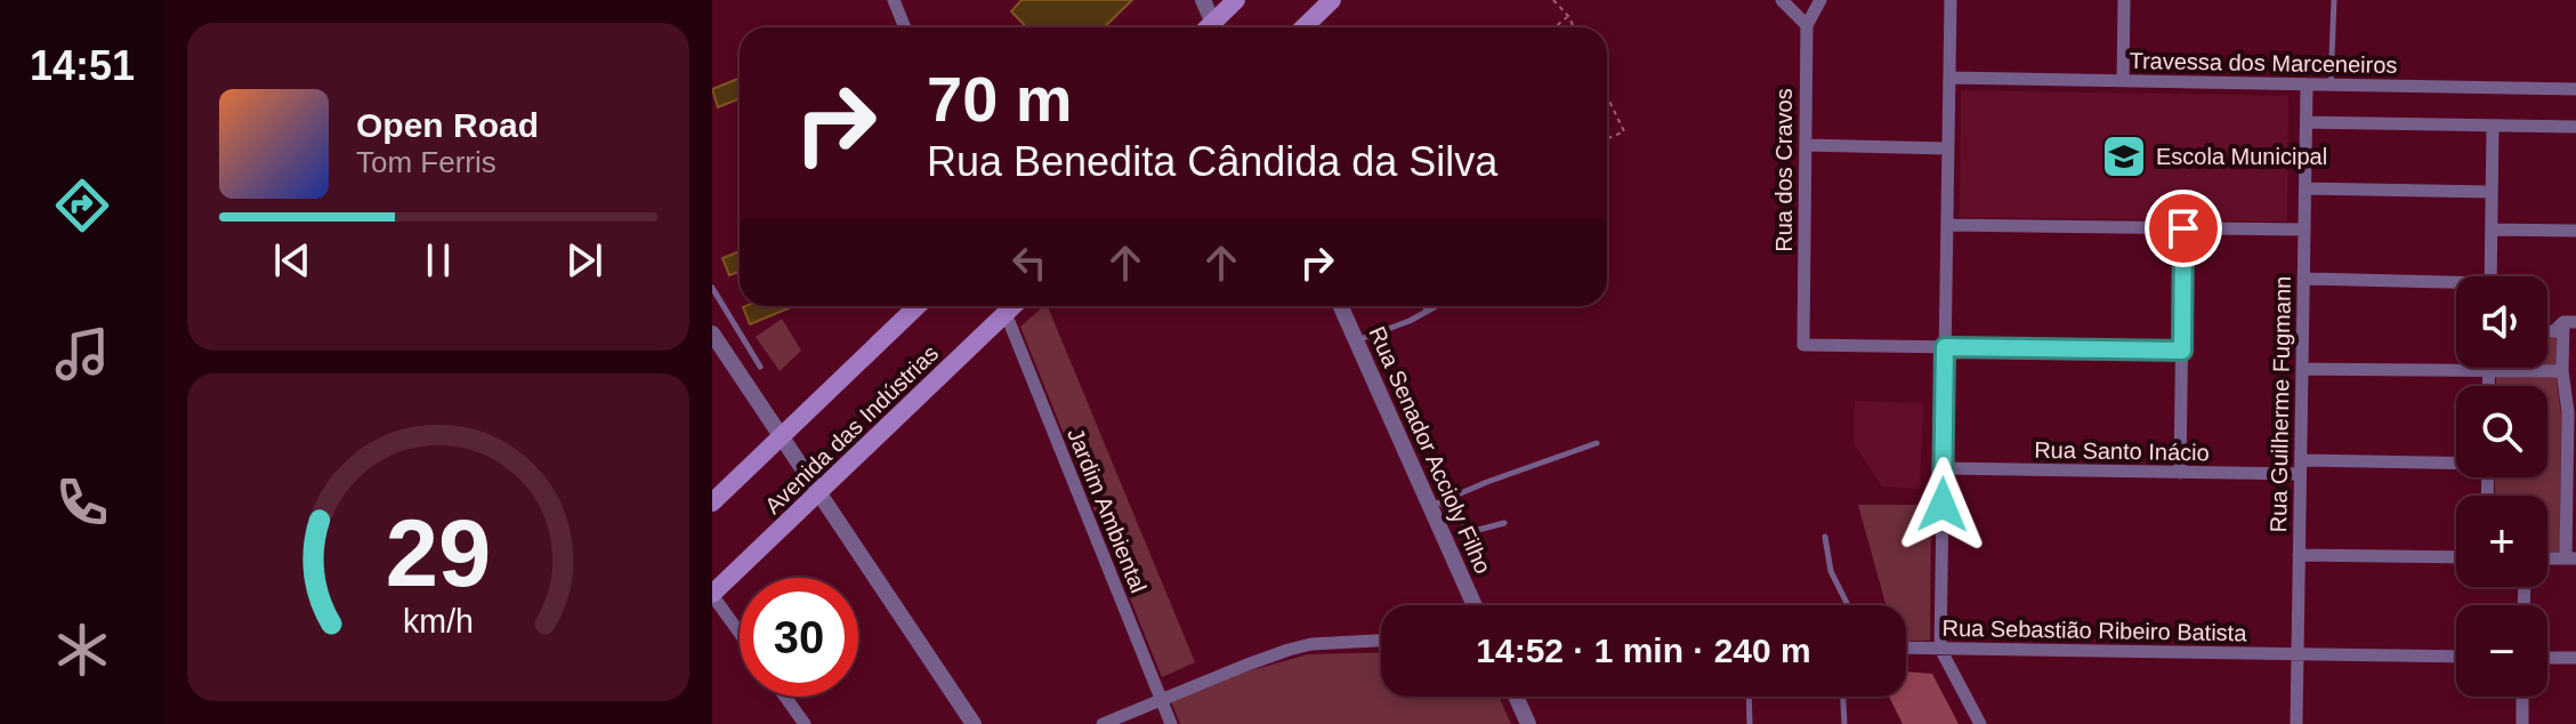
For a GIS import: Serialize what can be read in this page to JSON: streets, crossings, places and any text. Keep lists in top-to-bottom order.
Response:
{
  "streets": {
    "main road": ["Avenida das Indústrias"],
    "street": [
      "Travessa dos Marceneiros",
      "Rua dos Cravos",
      "Rua Guilherme Fugmann",
      "Rua Senador Accioly Filho",
      "Rua Santo Inácio",
      "Jardim Ambiental",
      "Rua Sebastião Ribeiro Batista"
    ]
  },
  "crossings": [
    ["Travessa dos Marceneiros", "Rua Guilherme Fugmann"],
    ["Rua Guilherme Fugmann", "Rua Santo Inácio"],
    ["Rua Guilherme Fugmann", "Rua Sebastião Ribeiro Batista"],
    ["Avenida das Indústrias", "Jardim Ambiental"]
  ],
  "places": {
    "school or university": ["Escola Municipal"]
  },
  "page": {
    "tabs": "14:51",
    "turn": ["70 m", "Rua Benedita Cândida da Silva"],
    "song": ["Open Road", "Tom Ferris"],
    "map_buttons": ["+", "−"],
    "limit": "30",
    "trip": "14:52 · 1 min · 240 m",
    "gauge": ["29", "km/h"]
  }
}
